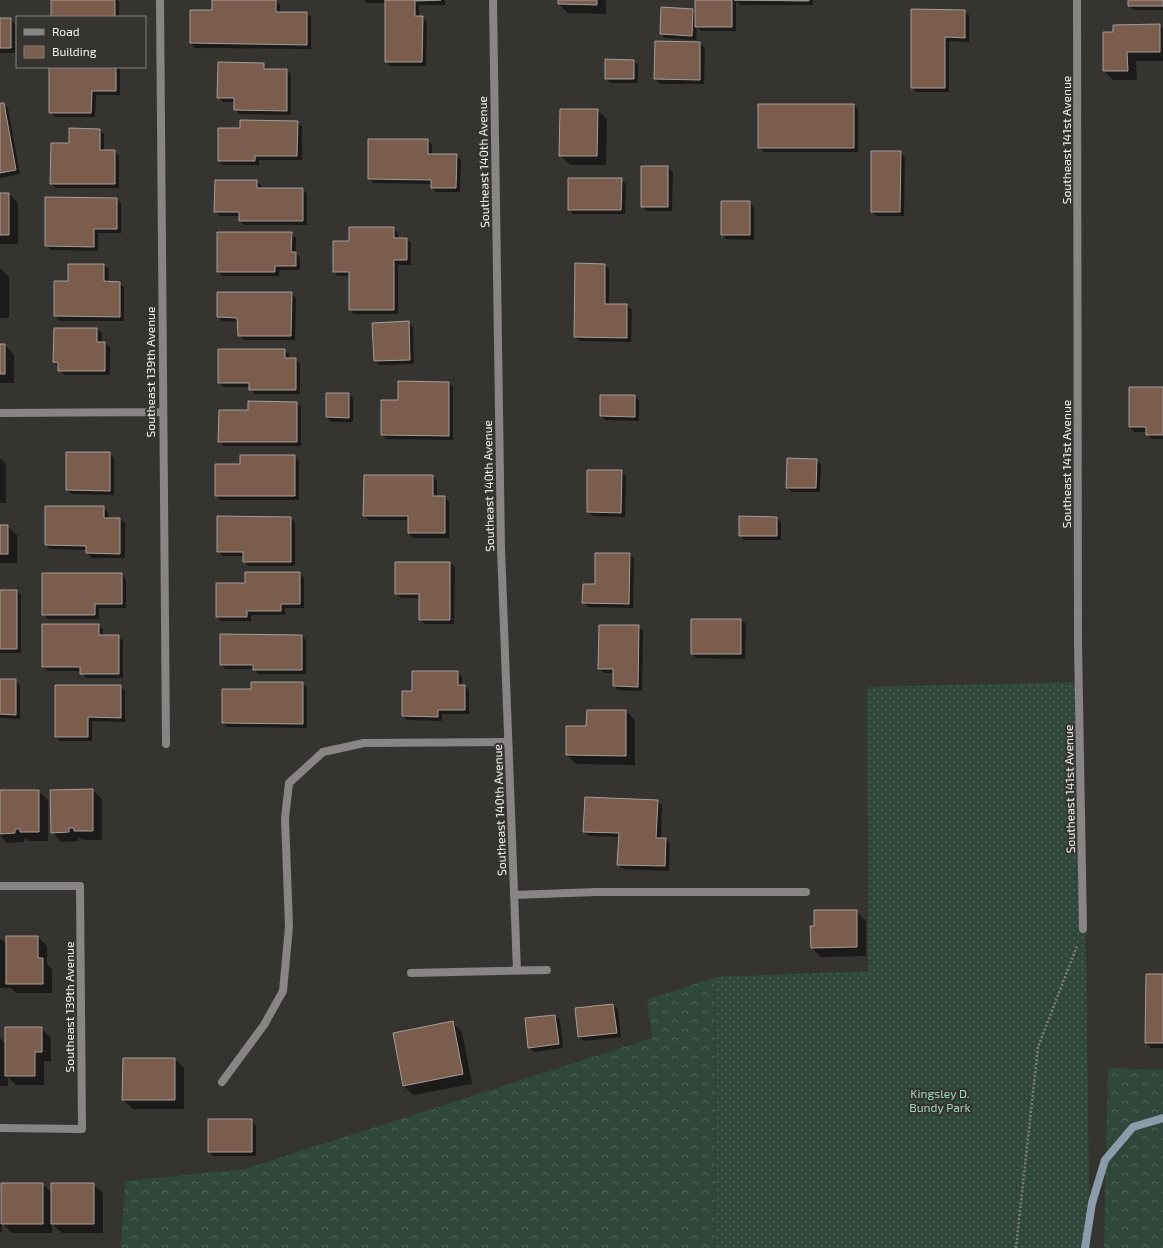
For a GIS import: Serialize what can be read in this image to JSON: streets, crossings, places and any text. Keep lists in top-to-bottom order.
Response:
{
  "streets": {
    "street": ["Southeast 141st Avenue", "Southeast 140th Avenue", "Southeast 139th Avenue"]
  },
  "parks": ["Kingsley D. Bundy Park"],
  "legend": ["Road", "Building"]
}
